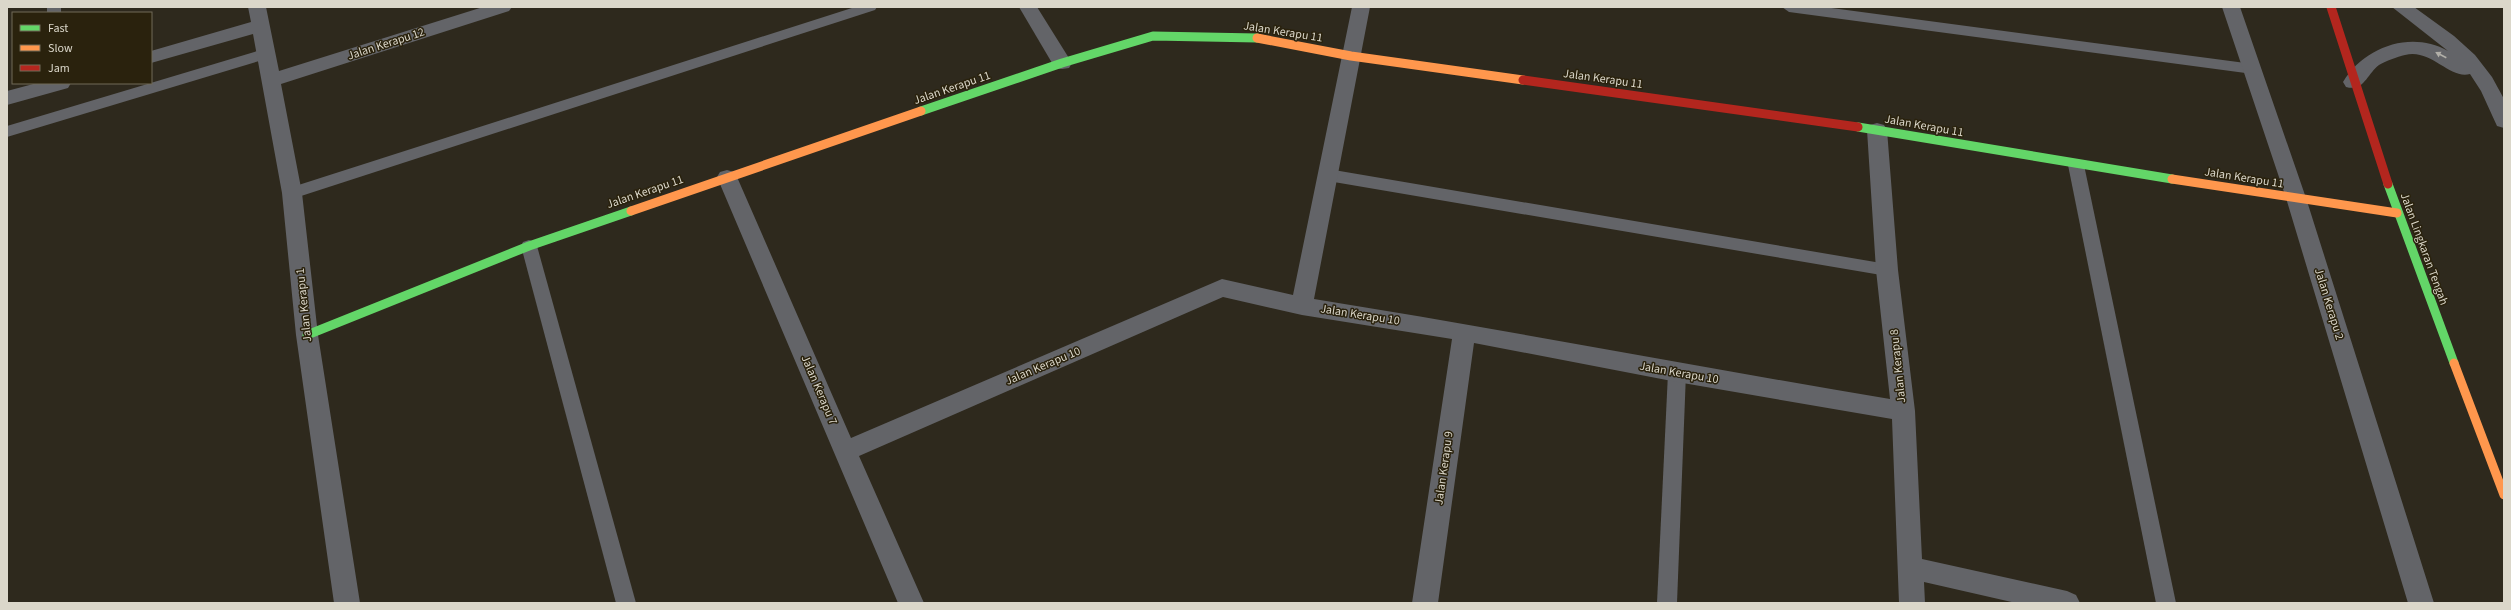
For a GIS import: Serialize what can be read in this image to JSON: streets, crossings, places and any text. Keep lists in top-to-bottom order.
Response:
{
  "streets": {
    "street": [
      "Jalan Kerapu 11",
      "Jalan Kerapu 12",
      "Jalan Lingkaran Tengah",
      "Jalan Kerapu 2",
      "Jalan Kerapu 1",
      "Jalan Kerapu 10",
      "Jalan Kerapu 8",
      "Jalan Kerapu 7",
      "Jalan Kerapu 9"
    ]
  },
  "crossings": [
    ["Jalan Kerapu 11", "Jalan Lingkaran Tengah"],
    ["Jalan Kerapu 11", "Jalan Kerapu 2"],
    ["Jalan Kerapu 11", "Jalan Kerapu 1"],
    ["Jalan Kerapu 11", "Jalan Kerapu 8"],
    ["Jalan Kerapu 11", "Jalan Kerapu 7"],
    ["Jalan Kerapu 12", "Jalan Kerapu 1"],
    ["Jalan Kerapu 10", "Jalan Kerapu 8"],
    ["Jalan Kerapu 10", "Jalan Kerapu 7"],
    ["Jalan Kerapu 10", "Jalan Kerapu 9"]
  ],
  "legend": ["Fast", "Slow", "Jam"]
}
